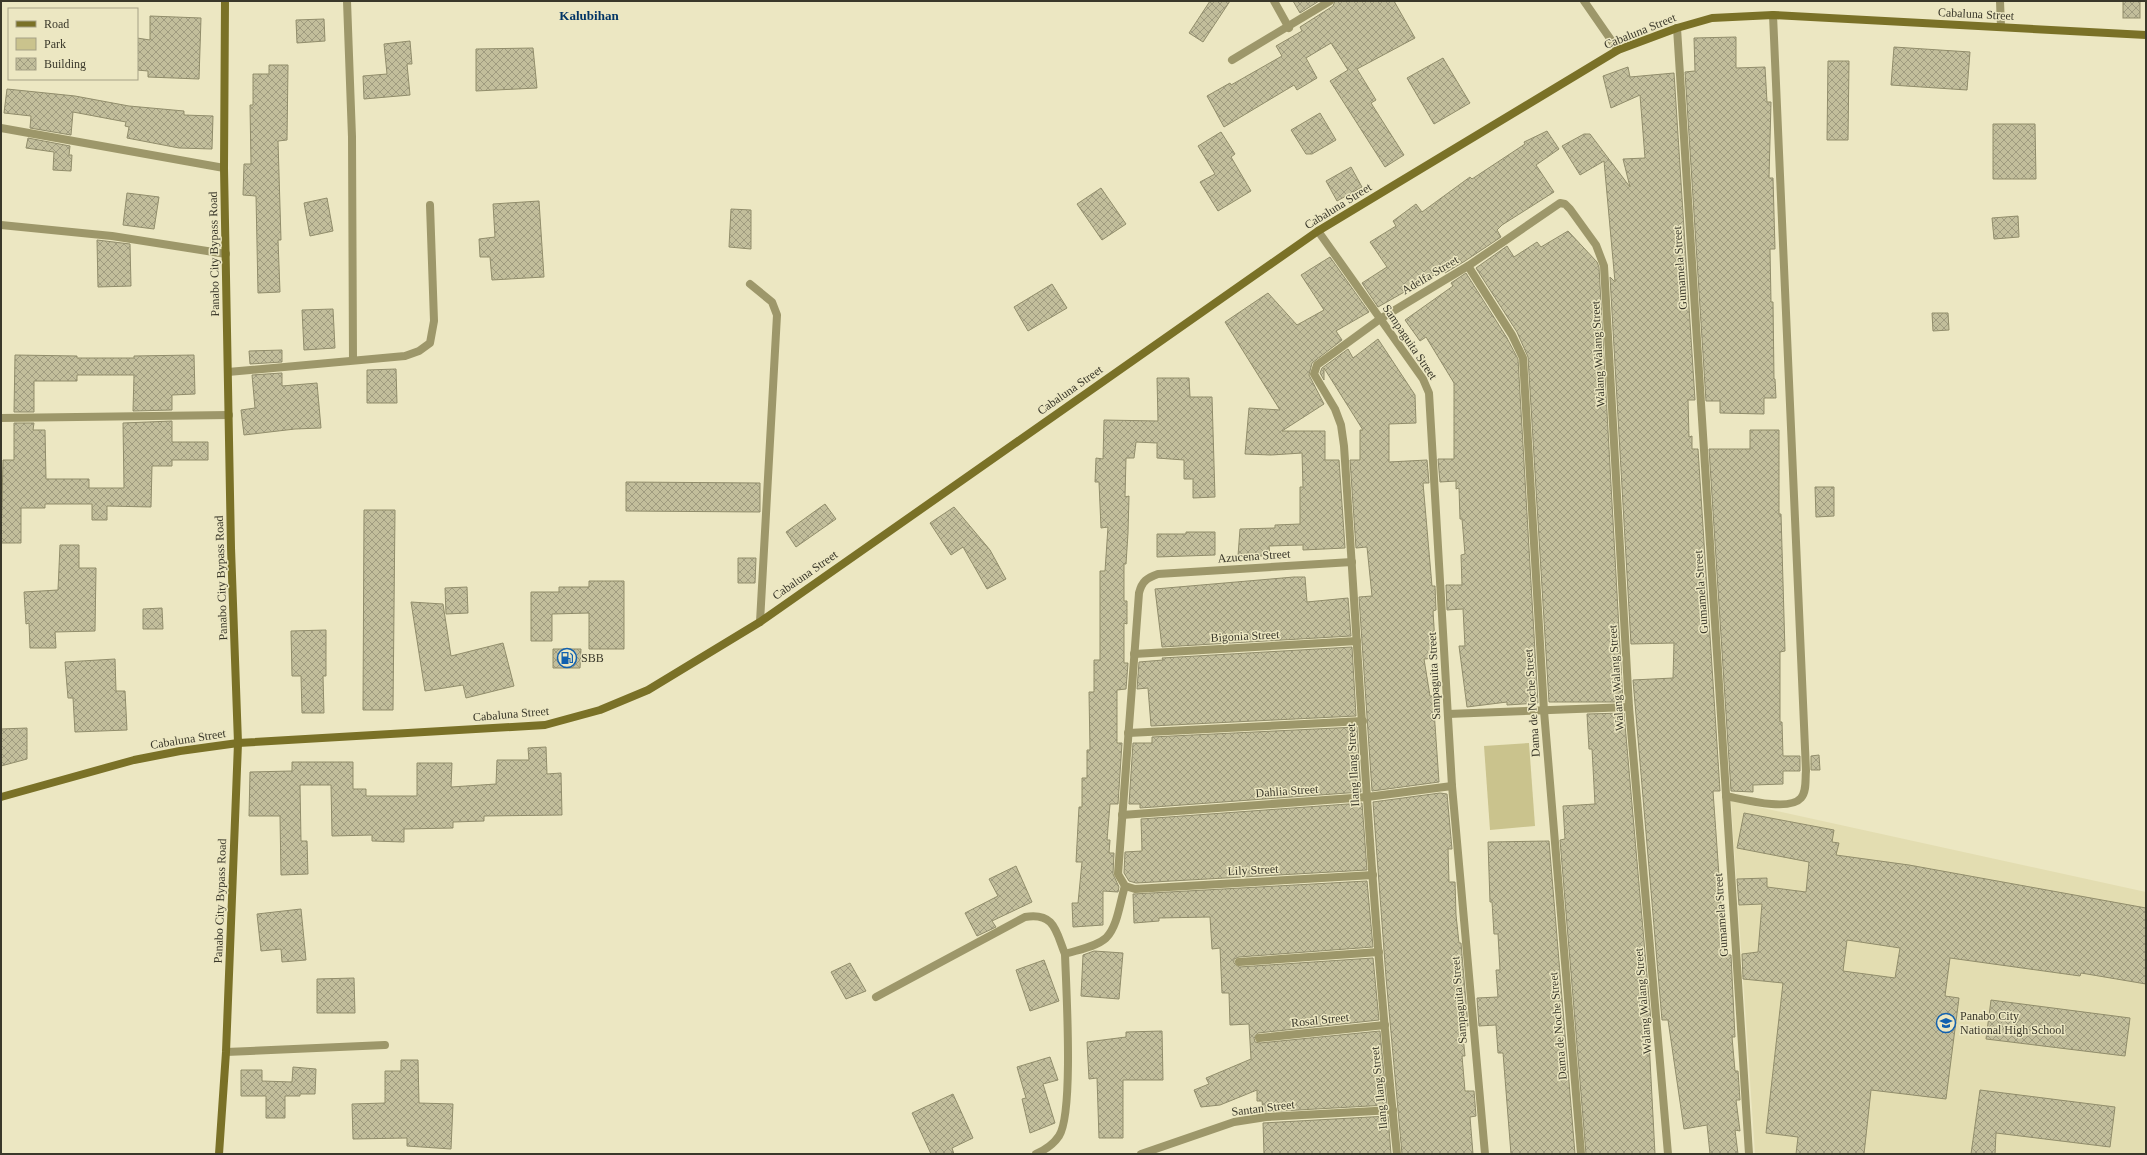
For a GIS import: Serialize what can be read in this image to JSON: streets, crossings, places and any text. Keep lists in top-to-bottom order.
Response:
{
  "streets": {
    "main road": ["Cabaluna Street", "Panabo City Bypass Road"],
    "street": [
      "Gumamela Street",
      "Adelfa Street",
      "Sampaguita Street",
      "Walang Walang Street",
      "Azucena Street",
      "Bigonia Street",
      "Dama de Noche Street",
      "Ilang Ilang Street",
      "Dahlia Street",
      "Lily Street",
      "Rosal Street",
      "Santan Street"
    ]
  },
  "crossings": [
    ["Cabaluna Street", "Panabo City Bypass Road"],
    ["Cabaluna Street", "Gumamela Street"],
    ["Cabaluna Street", "Sampaguita Street"],
    ["Adelfa Street", "Sampaguita Street"],
    ["Adelfa Street", "Walang Walang Street"],
    ["Adelfa Street", "Dama de Noche Street"],
    ["Adelfa Street", "Ilang Ilang Street"],
    ["Sampaguita Street", "Dahlia Street"],
    ["Azucena Street", "Bigonia Street"],
    ["Azucena Street", "Ilang Ilang Street"],
    ["Bigonia Street", "Ilang Ilang Street"],
    ["Ilang Ilang Street", "Dahlia Street"],
    ["Ilang Ilang Street", "Lily Street"],
    ["Ilang Ilang Street", "Rosal Street"],
    ["Ilang Ilang Street", "Santan Street"]
  ],
  "districts": ["Kalubihan"],
  "places": {
    "fuel station": ["SBB"],
    "school or university": ["Panabo City National High School"]
  },
  "legend": ["Road", "Park", "Building"]
}
